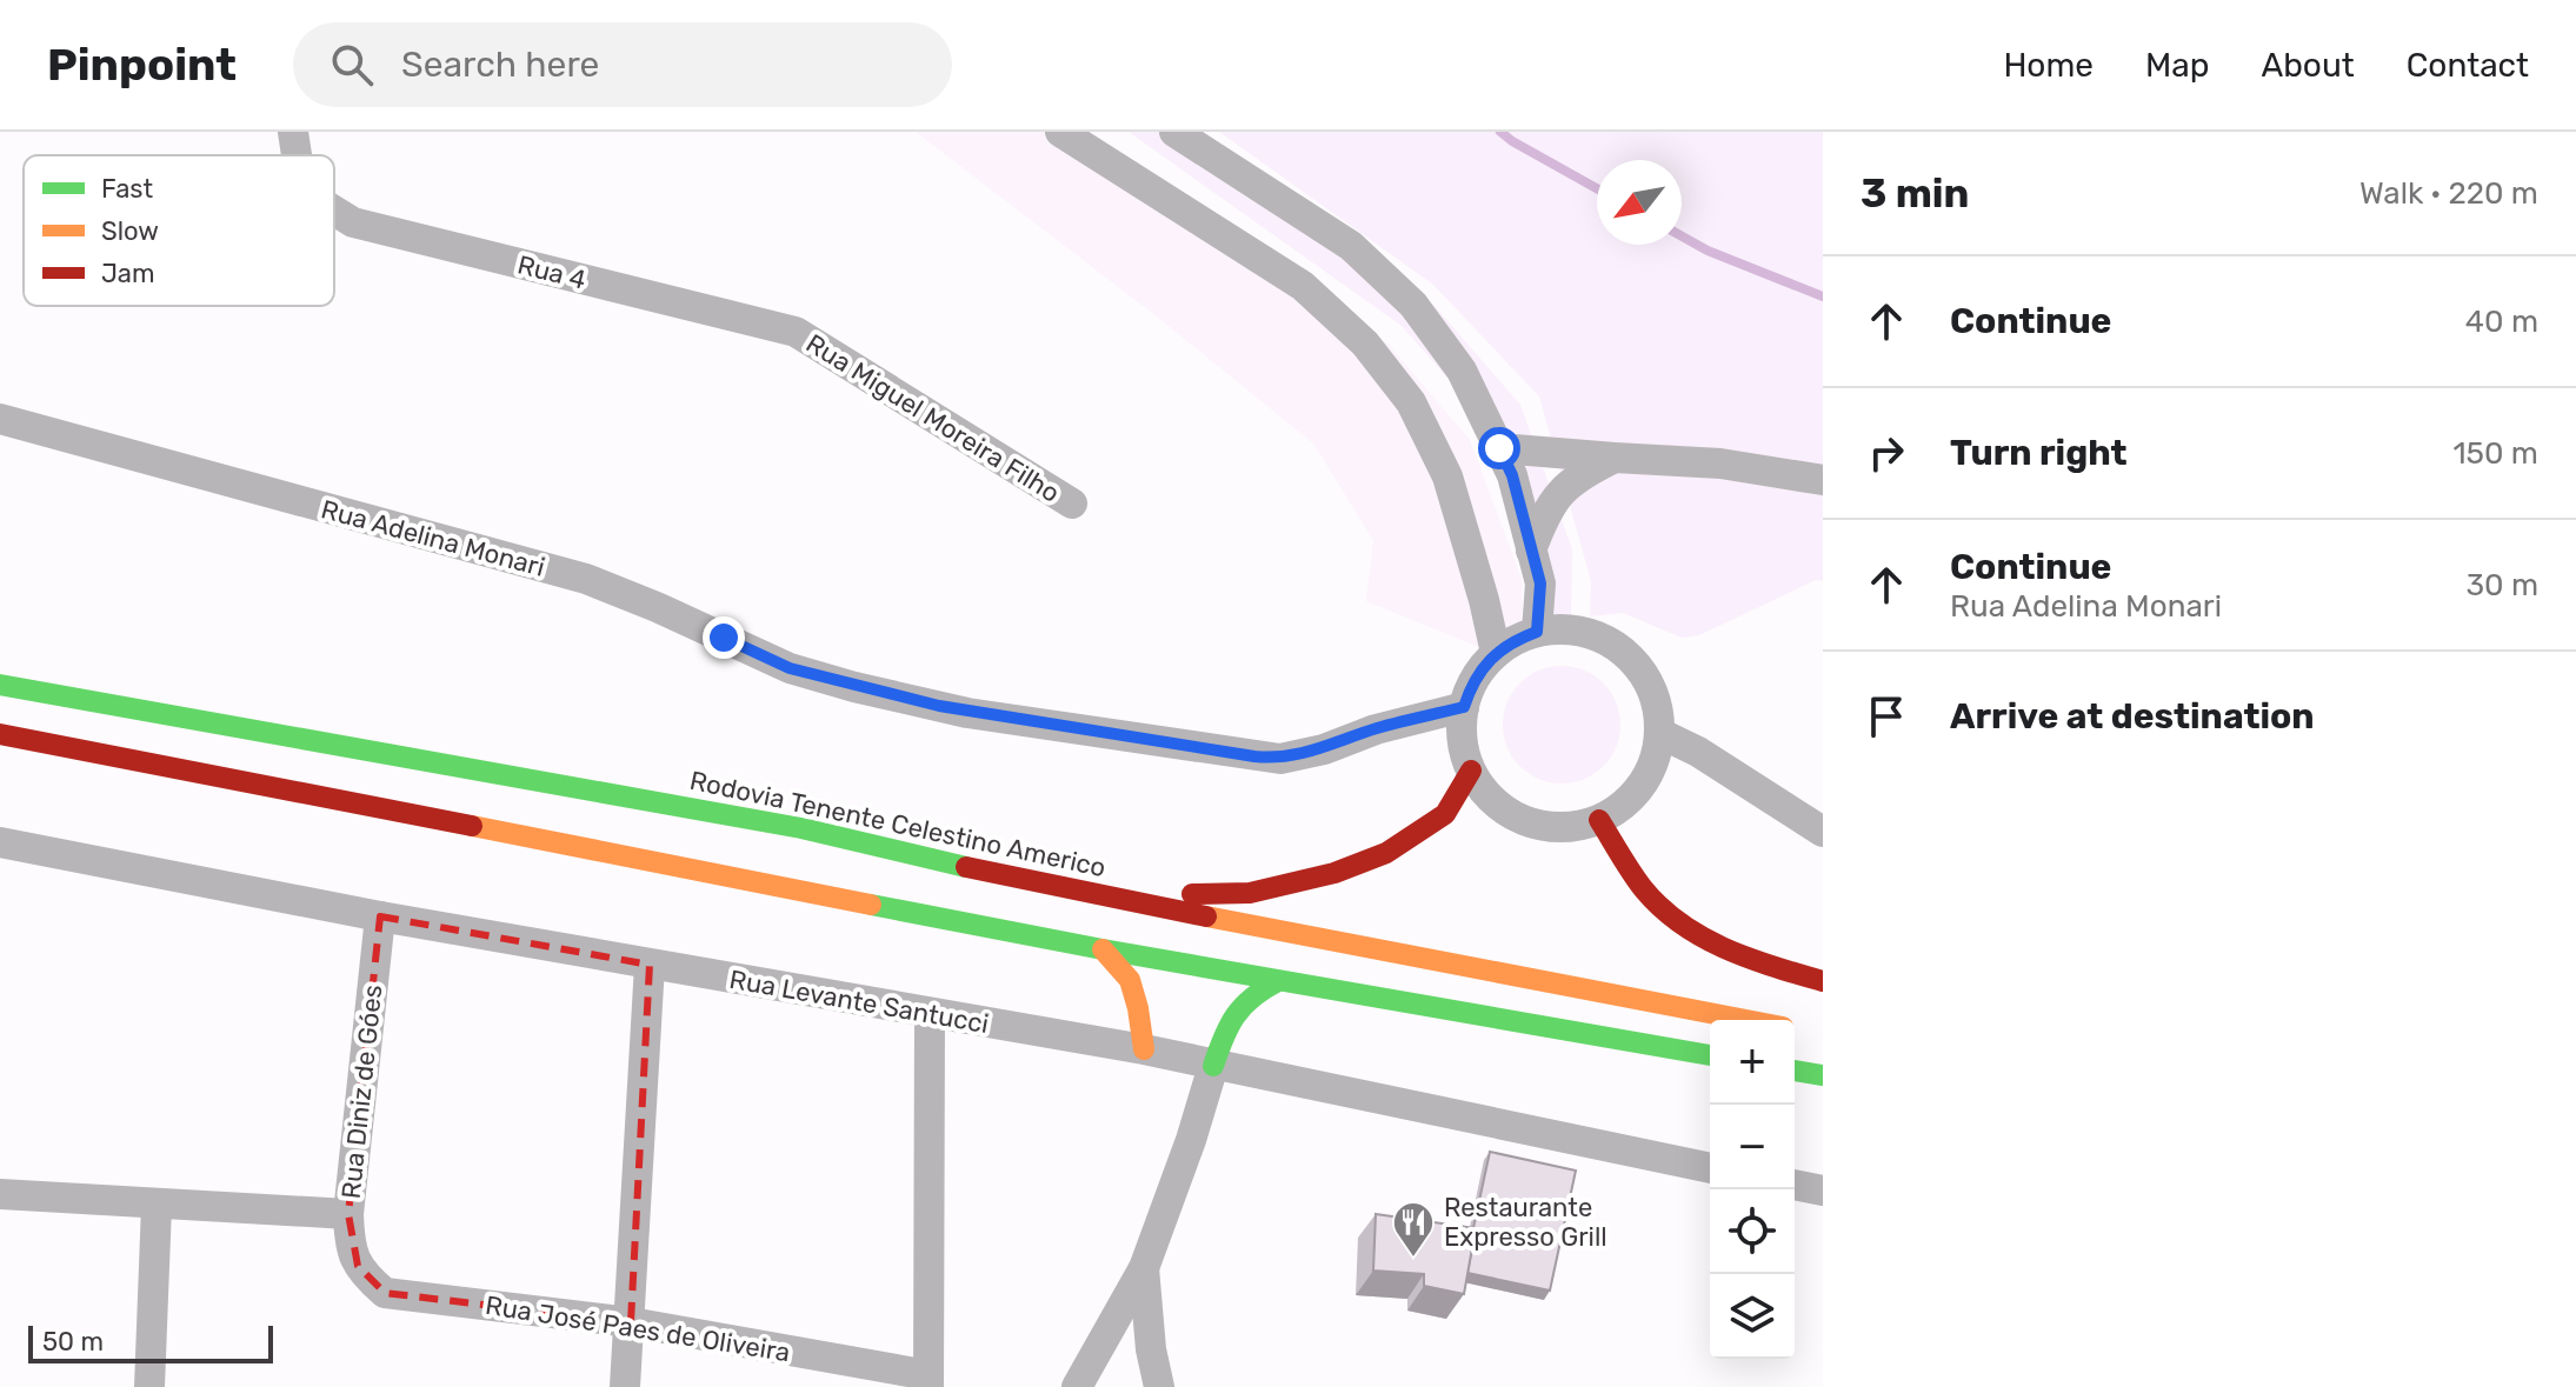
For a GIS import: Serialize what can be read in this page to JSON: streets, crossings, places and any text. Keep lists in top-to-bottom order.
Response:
{
  "streets": {
    "highway": ["Rodovia Tenente Celestino Americo"],
    "street": [
      "Rua 4",
      "Rua Miguel Moreira Filho",
      "Rua Adelina Monari",
      "Rua Levante Santucci",
      "Rua Diniz de Góes",
      "Rua José Paes de Oliveira"
    ]
  },
  "crossings": [
    ["Rua 4", "Rua Miguel Moreira Filho"],
    ["Rua Levante Santucci", "Rua Diniz de Góes"],
    ["Rua Diniz de Góes", "Rua José Paes de Oliveira"]
  ],
  "places": {
    "restaurant": ["Restaurante Expresso Grill"]
  },
  "legend": ["Fast", "Slow", "Jam"],
  "scale_bar": "50 m",
  "north": "bottom left",
  "page": {
    "header": "Pinpoint",
    "search": "Search here",
    "nav": [
      "Home",
      "Map",
      "About",
      "Contact"
    ],
    "heading": ["3 min", "Walk · 220 m"],
    "list": [
      ["Continue", "40 m"],
      ["Turn right", "150 m"],
      ["Continue", "Rua Adelina Monari", "30 m"],
      "Arrive at destination"
    ],
    "map_buttons": ["+", "−"],
    "scale": "50 m"
  }
}
